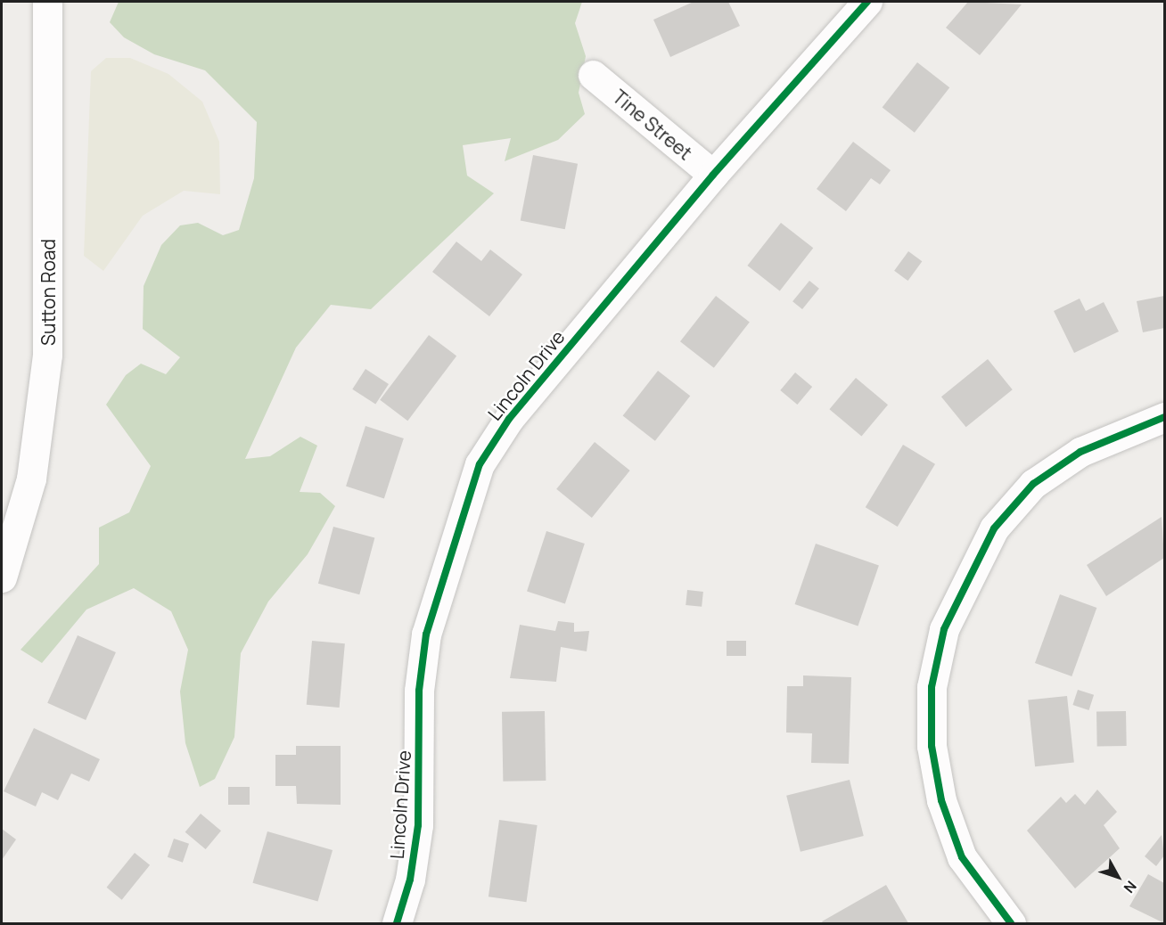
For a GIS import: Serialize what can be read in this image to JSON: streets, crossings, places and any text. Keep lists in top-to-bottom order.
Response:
{
  "streets": {
    "street": ["Tine Street", "Sutton Road", "Lincoln Drive"]
  },
  "crossings": [
    ["Tine Street", "Lincoln Drive"]
  ],
  "north": "bottom right"
}
